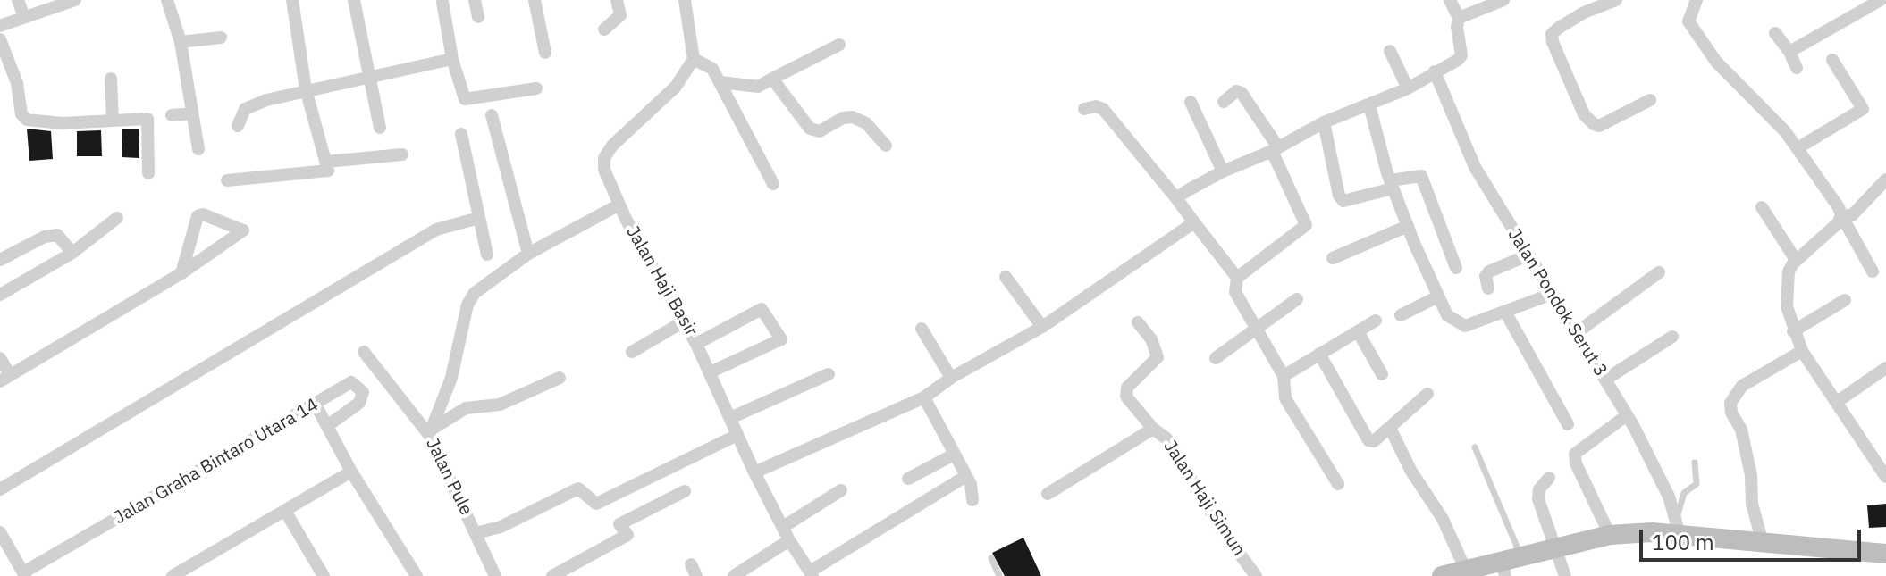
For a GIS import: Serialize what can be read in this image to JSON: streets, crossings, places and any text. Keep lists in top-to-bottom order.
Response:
{
  "streets": {
    "street": [
      "Jalan Haji Basir",
      "Jalan Pondok Serut 3",
      "Jalan Graha Bintaro Utara 14",
      "Jalan Pule",
      "Jalan Haji Simun"
    ]
  },
  "scale_bar": "100 m"
}
